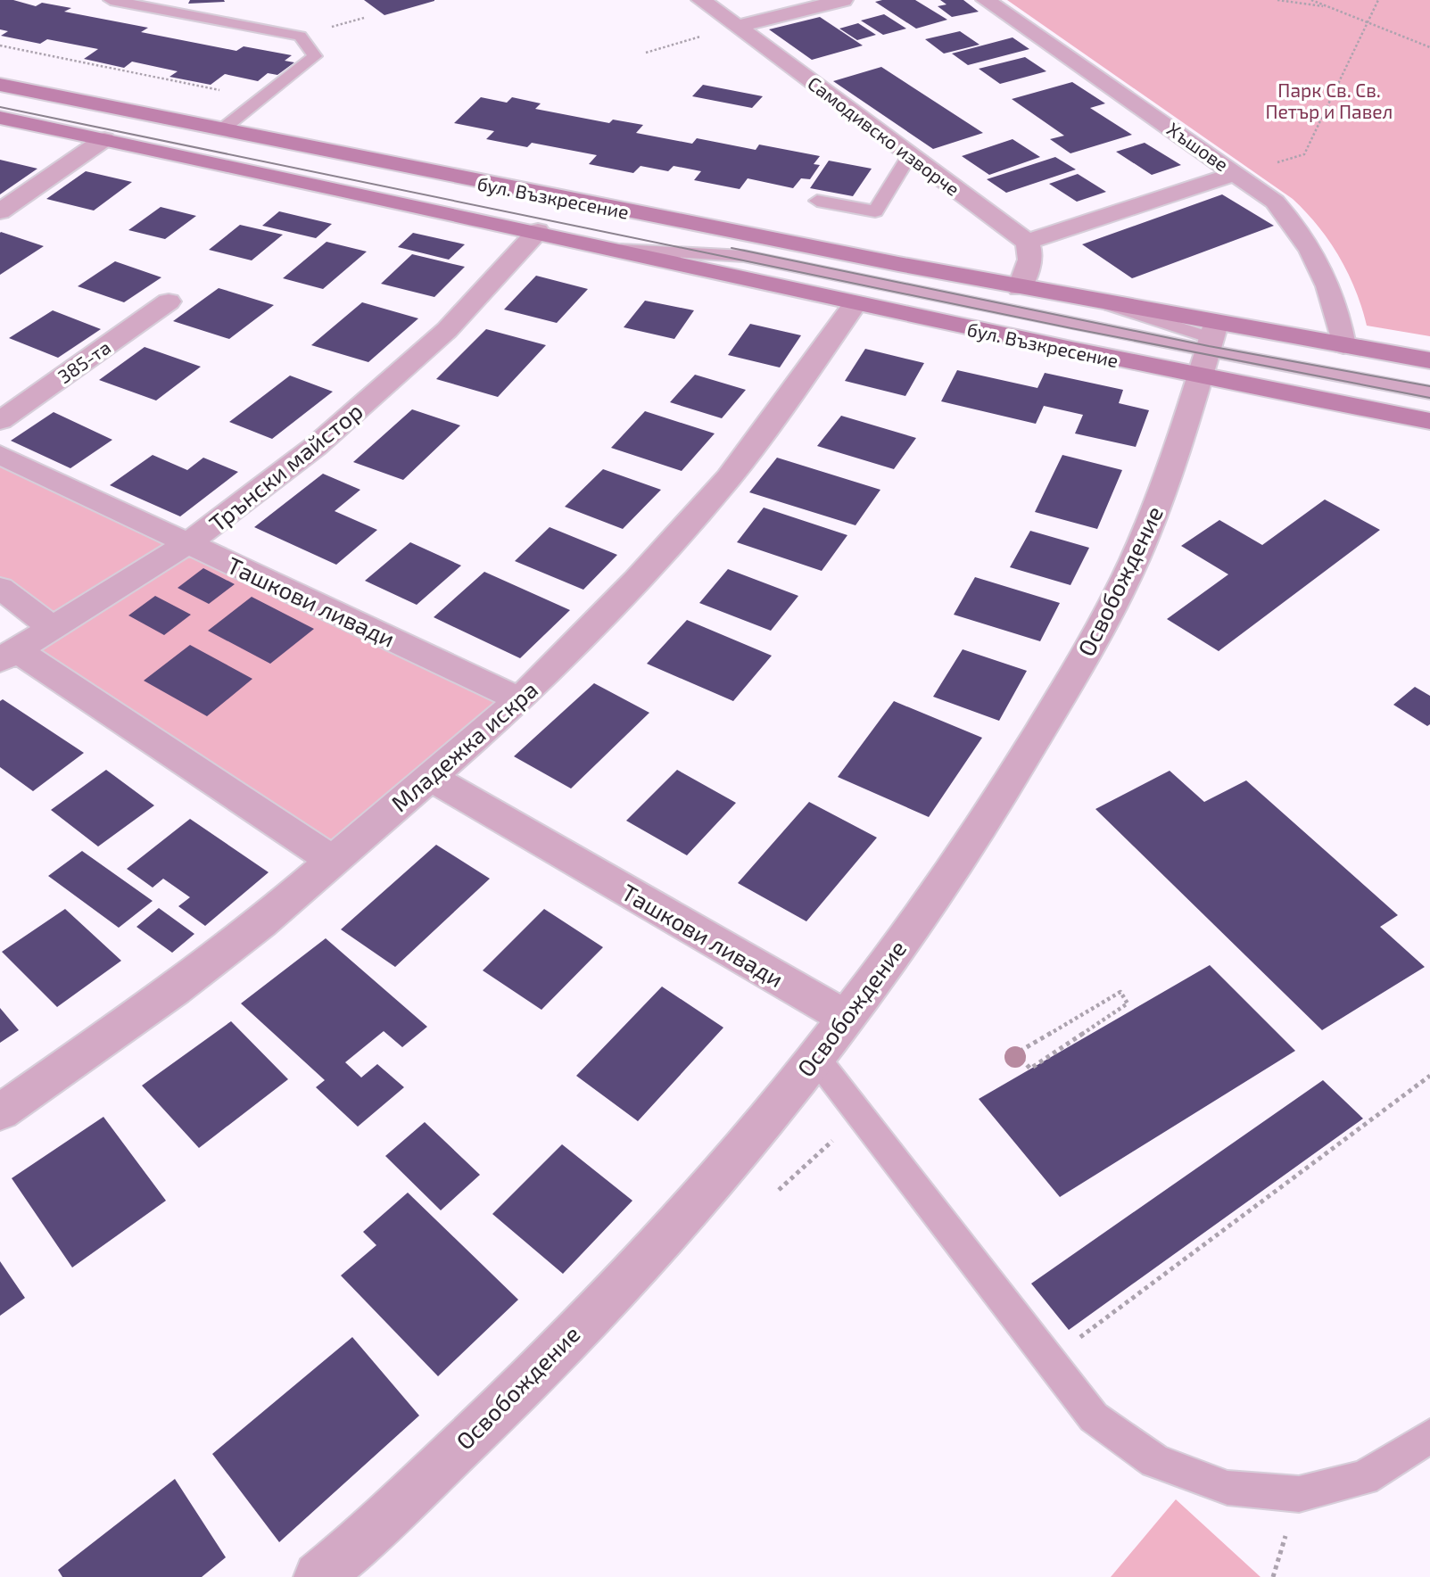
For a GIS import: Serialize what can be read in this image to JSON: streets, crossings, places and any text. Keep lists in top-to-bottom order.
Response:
{
  "streets": {
    "main road": ["бул. Възкресение"],
    "street": [
      "Самодивско изворче",
      "Хъшове",
      "385-та",
      "Трънски майстор",
      "Освобождение",
      "Ташкови ливади",
      "Младежка искра"
    ]
  },
  "crossings": [
    ["Хъшове", "бул. Възкресение"],
    ["бул. Възкресение", "Трънски майстор"],
    ["бул. Възкресение", "Освобождение"],
    ["бул. Възкресение", "Младежка искра"],
    ["Трънски майстор", "Ташкови ливади"],
    ["Освобождение", "Ташкови ливади"],
    ["Ташкови ливади", "Младежка искра"]
  ],
  "parks": ["Парк Св. Св. Петър и Павел"]
}
